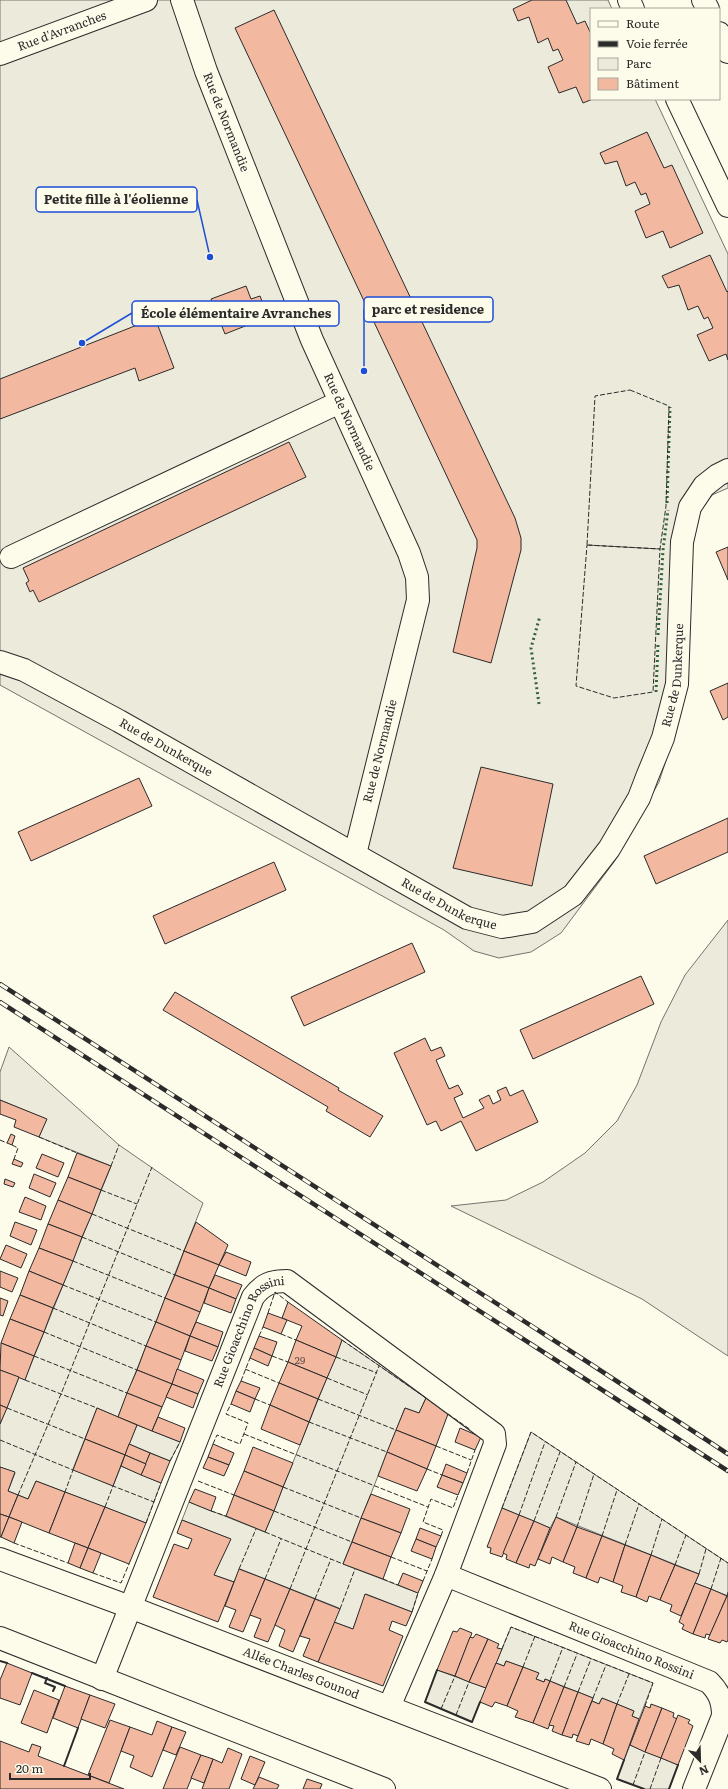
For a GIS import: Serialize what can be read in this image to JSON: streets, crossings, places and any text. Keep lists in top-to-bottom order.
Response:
{
  "streets": {
    "street": [
      "Rue d'Avranches",
      "Rue de Normandie",
      "Rue de Dunkerque",
      "Rue Gioacchino Rossini",
      "Allée Charles Gounod"
    ]
  },
  "crossings": [
    ["Rue de Normandie", "Rue de Dunkerque"],
    ["Rue Gioacchino Rossini", "Allée Charles Gounod"]
  ],
  "places": ["Petite fille à l'éolienne", "École élémentaire Avranches", "parc et residence"],
  "house_numbers": ["29"],
  "legend": [
    "Route",
    "Voie ferrée",
    "Parc",
    "Bâtiment"
  ],
  "scale_bar": "20 m",
  "north": "bottom right"
}
